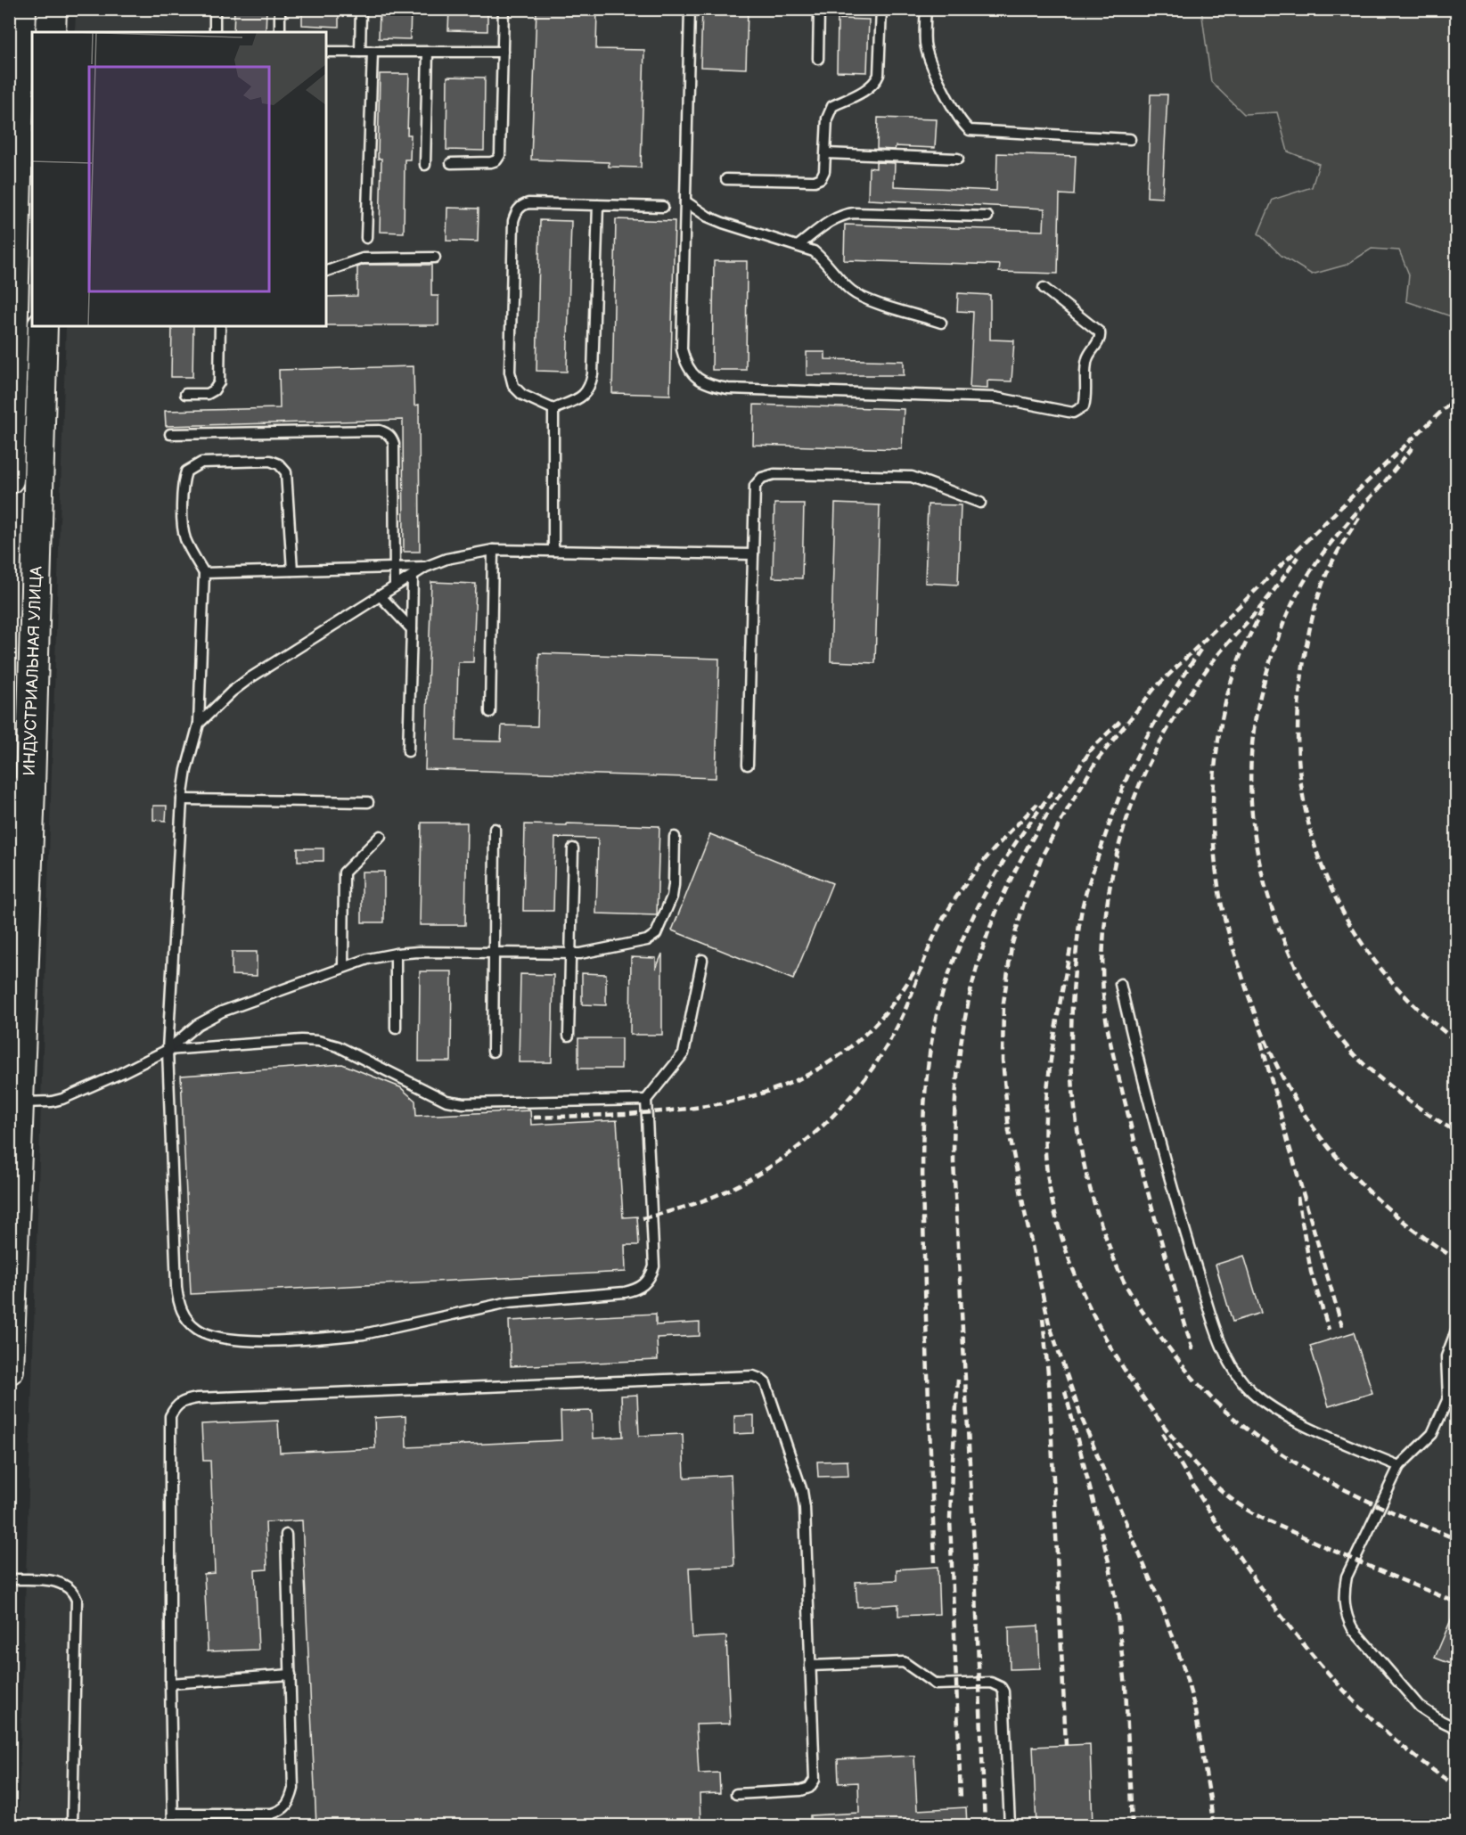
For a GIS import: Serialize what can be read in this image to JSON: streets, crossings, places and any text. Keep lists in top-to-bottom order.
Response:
{
  "streets": {
    "main road": ["ИНДУСТРИАЛЬНАЯ УЛИЦА"]
  }
}
